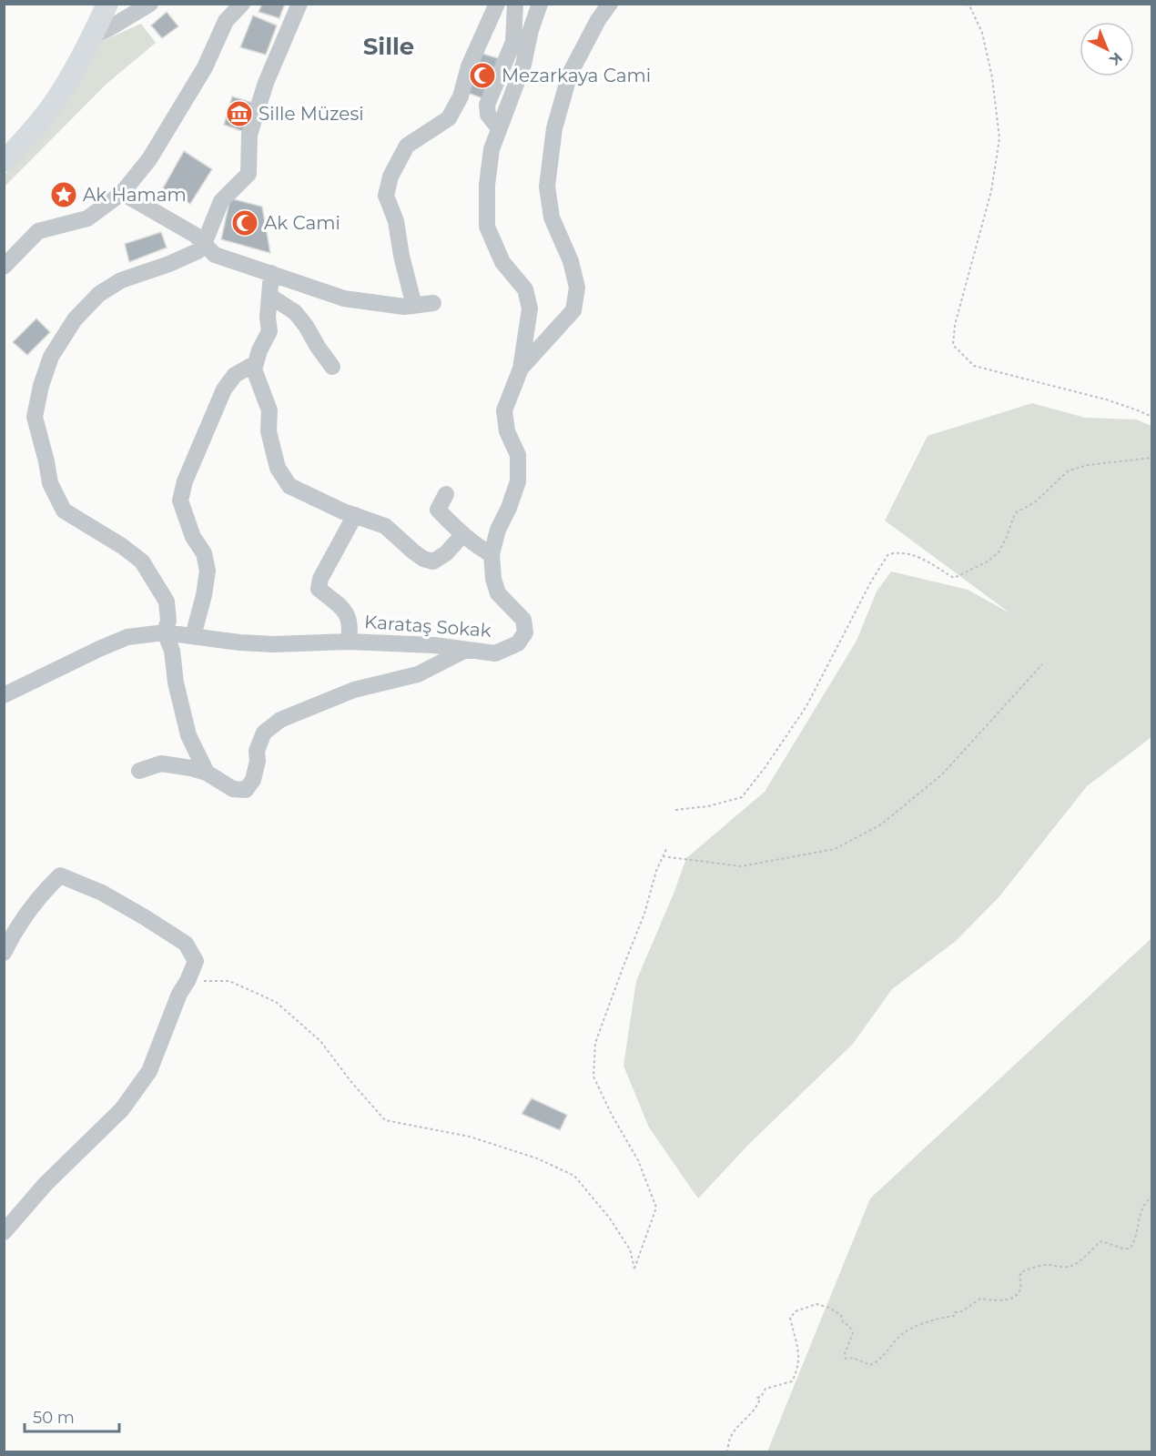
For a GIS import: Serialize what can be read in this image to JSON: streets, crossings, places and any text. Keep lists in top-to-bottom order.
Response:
{
  "streets": {
    "street": ["Karataş Sokak"]
  },
  "districts": ["Sille"],
  "places": {
    "mosque": ["Mezarkaya Cami", "Ak Cami"],
    "museum": ["Sille Müzesi"],
    "place": ["Ak Hamam"]
  },
  "scale_bar": "50 m",
  "north": "bottom right"
}
